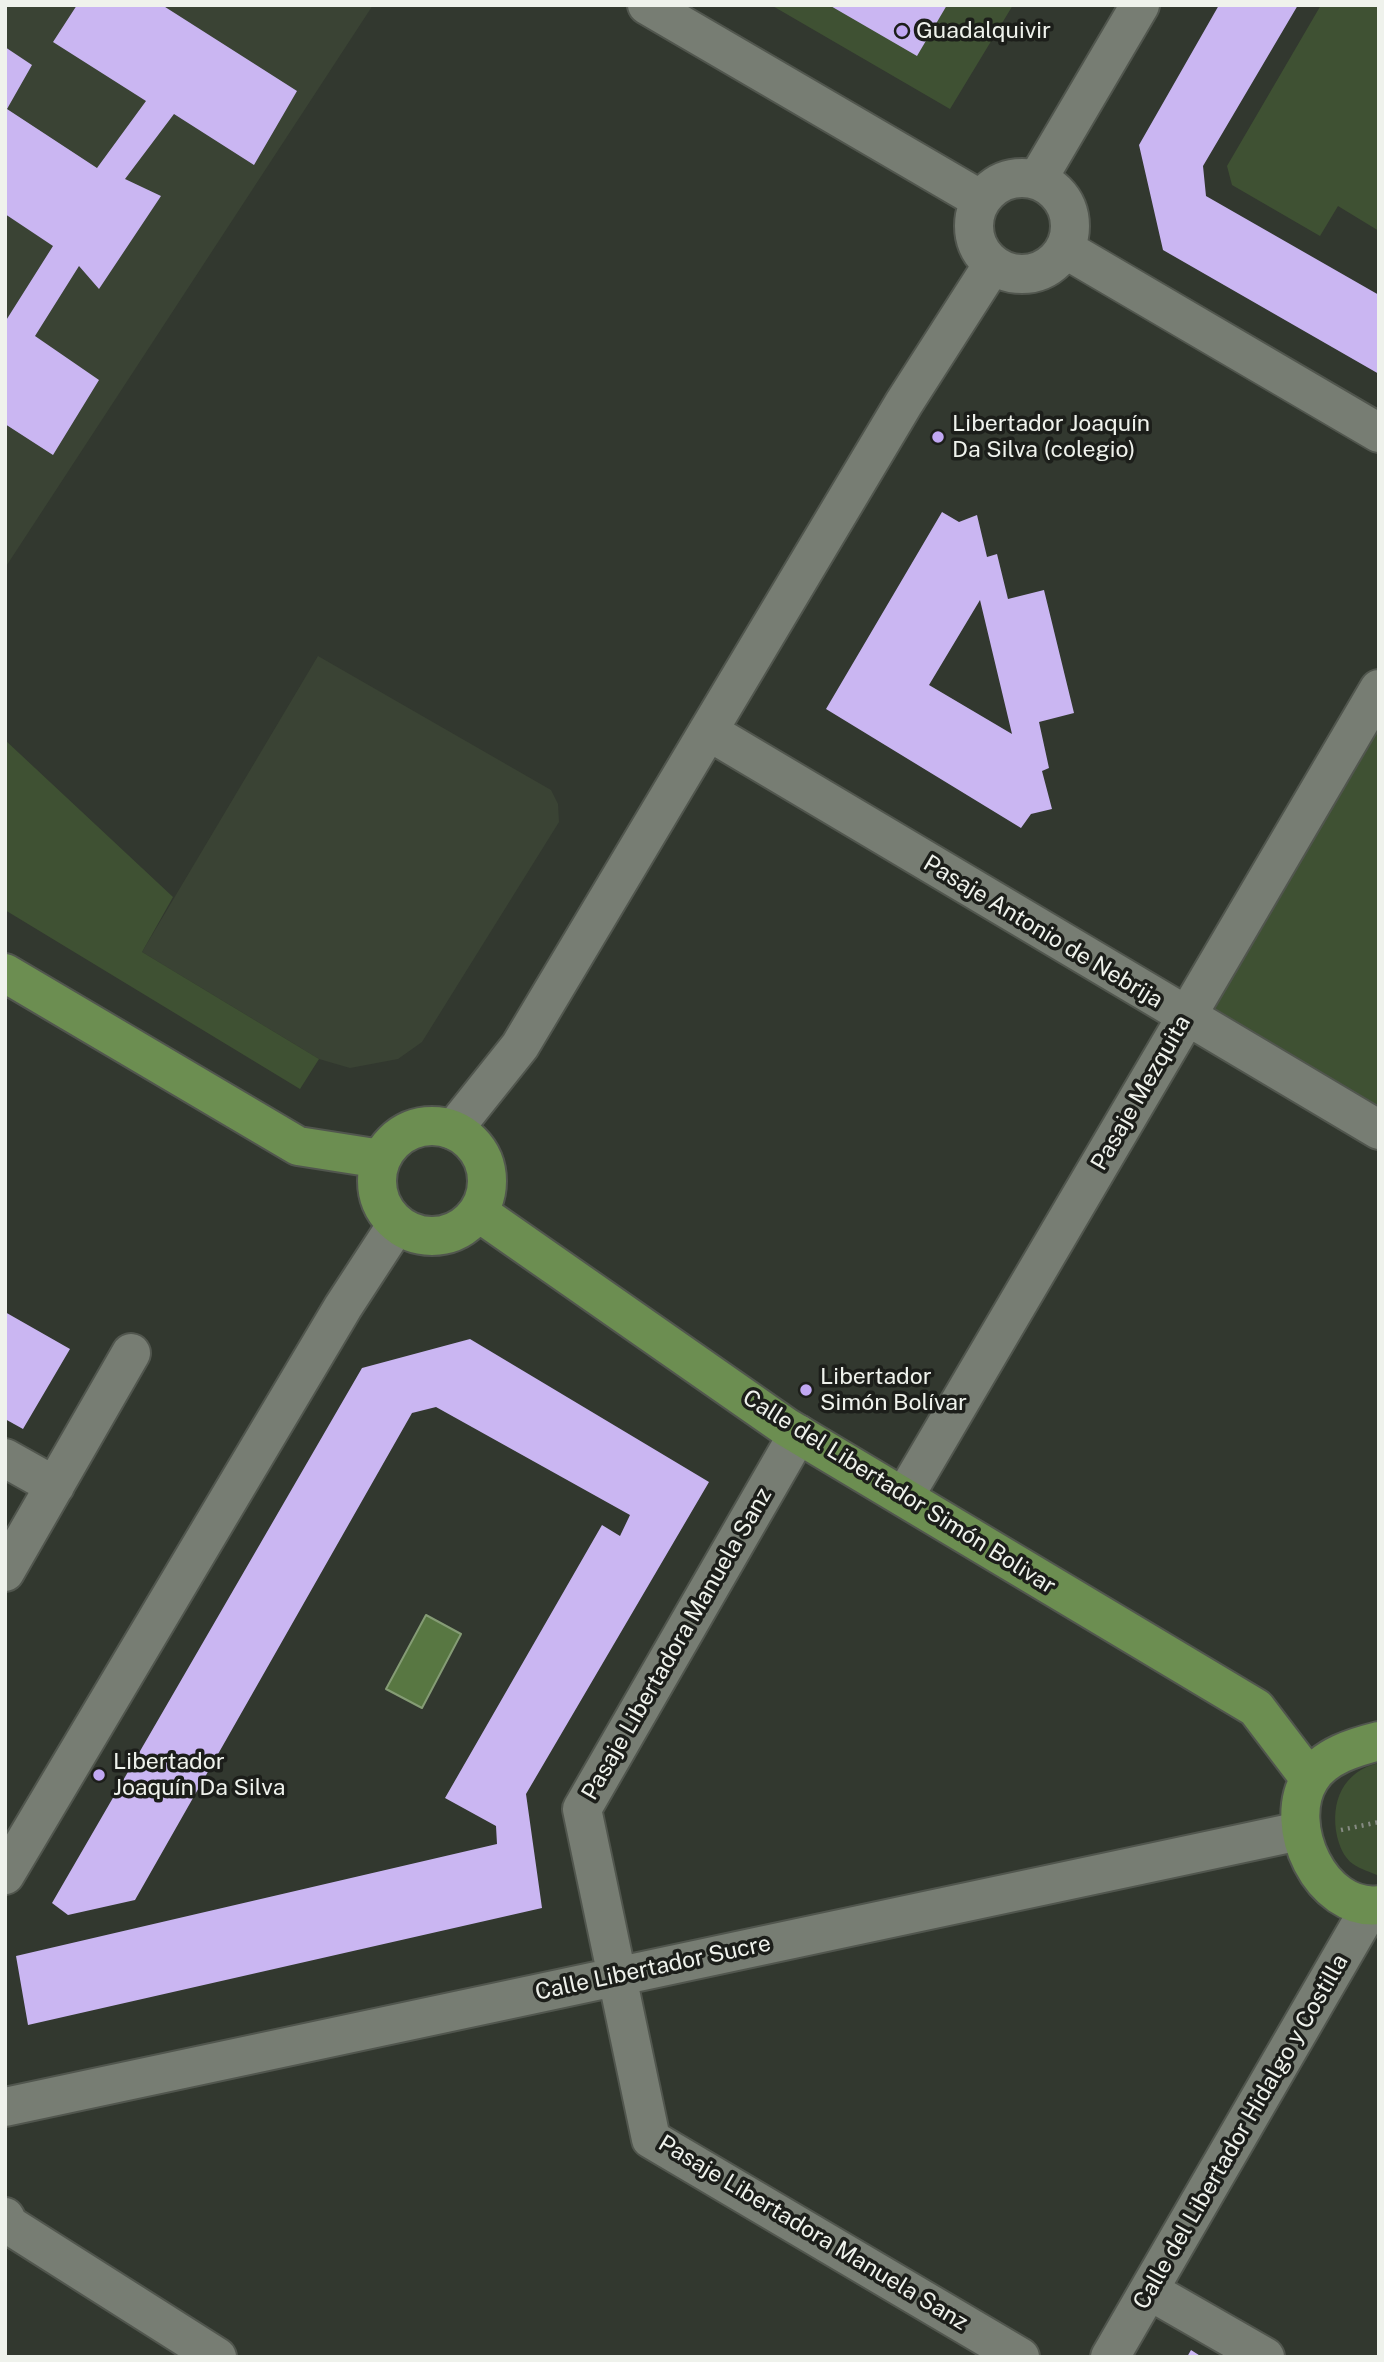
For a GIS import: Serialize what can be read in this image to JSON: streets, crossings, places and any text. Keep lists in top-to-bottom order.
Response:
{
  "streets": {
    "main road": ["Calle del Libertador Simón Bolivar"],
    "street": [
      "Pasaje Antonio de Nebrija",
      "Pasaje Mezquita",
      "Pasaje Libertadora Manuela Sanz",
      "Calle Libertador Sucre",
      "Calle del Libertador Hidalgo y Costilla"
    ]
  },
  "crossings": [
    ["Pasaje Antonio de Nebrija", "Pasaje Mezquita"],
    ["Pasaje Mezquita", "Calle del Libertador Simón Bolivar"],
    ["Calle del Libertador Simón Bolivar", "Pasaje Libertadora Manuela Sanz"],
    ["Pasaje Libertadora Manuela Sanz", "Calle Libertador Sucre"]
  ],
  "places": [
    "Guadalquivir",
    "Libertador Joaquín Da Silva (colegio)",
    "Libertador Simón Bolívar",
    "Libertador Joaquín Da Silva"
  ]
}
